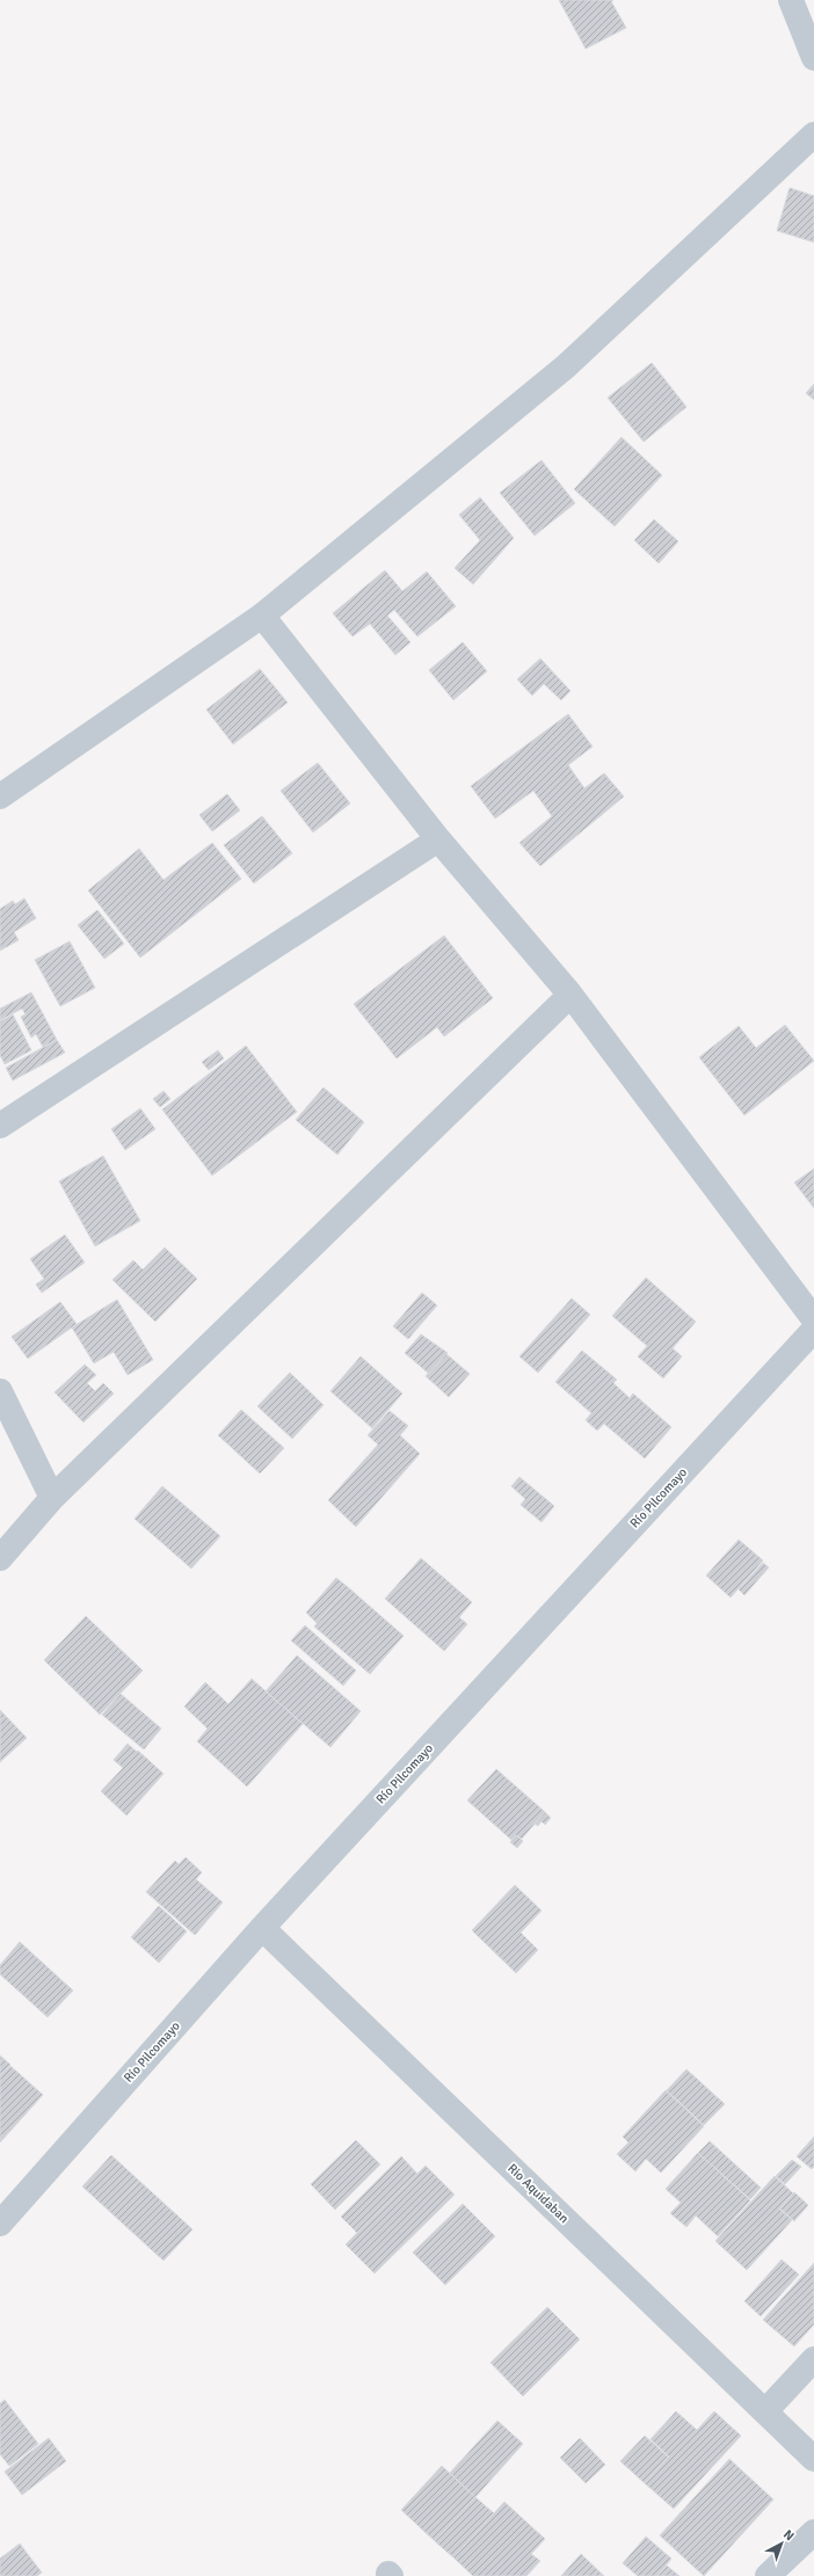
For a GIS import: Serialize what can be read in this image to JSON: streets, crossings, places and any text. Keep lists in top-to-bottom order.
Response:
{
  "streets": {
    "street": ["Río Pilcomayo", "Rio Aquidaban"]
  },
  "crossings": [
    ["Río Pilcomayo", "Rio Aquidaban"]
  ],
  "north": "top right"
}
